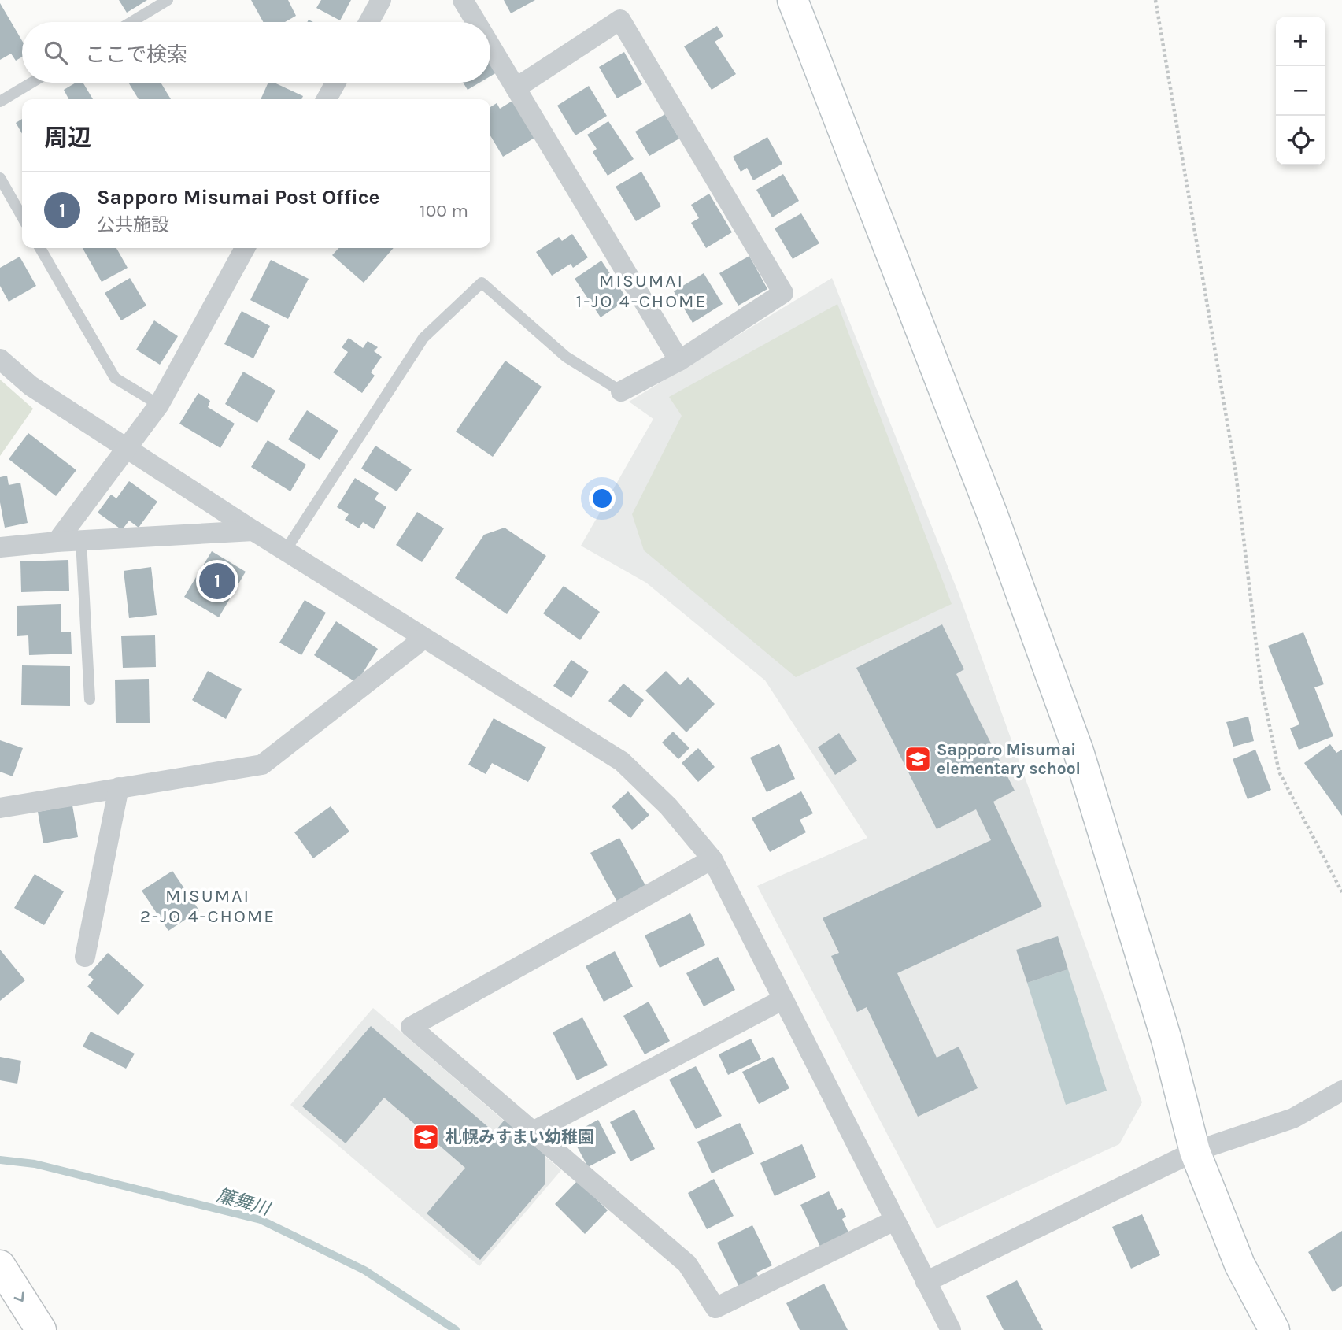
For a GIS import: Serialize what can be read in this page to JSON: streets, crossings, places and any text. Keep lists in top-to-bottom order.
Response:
{
  "districts": ["MISUMAI 1-JO 4-CHOME", "MISUMAI 2-JO 4-CHOME"],
  "water": ["簾舞川"],
  "places": {
    "school or university": ["Sapporo Misumai elementary school", "札幌みすまい幼稚園"]
  },
  "page": {
    "map_buttons": ["+", "−"],
    "search": "ここで検索",
    "heading": "周辺",
    "list": [
      {
        "mark": "1",
        "name": "Sapporo Misumai Post Office",
        "note": "公共施設",
        "value": "100 m"
      }
    ],
    "pins": "1"
  }
}
